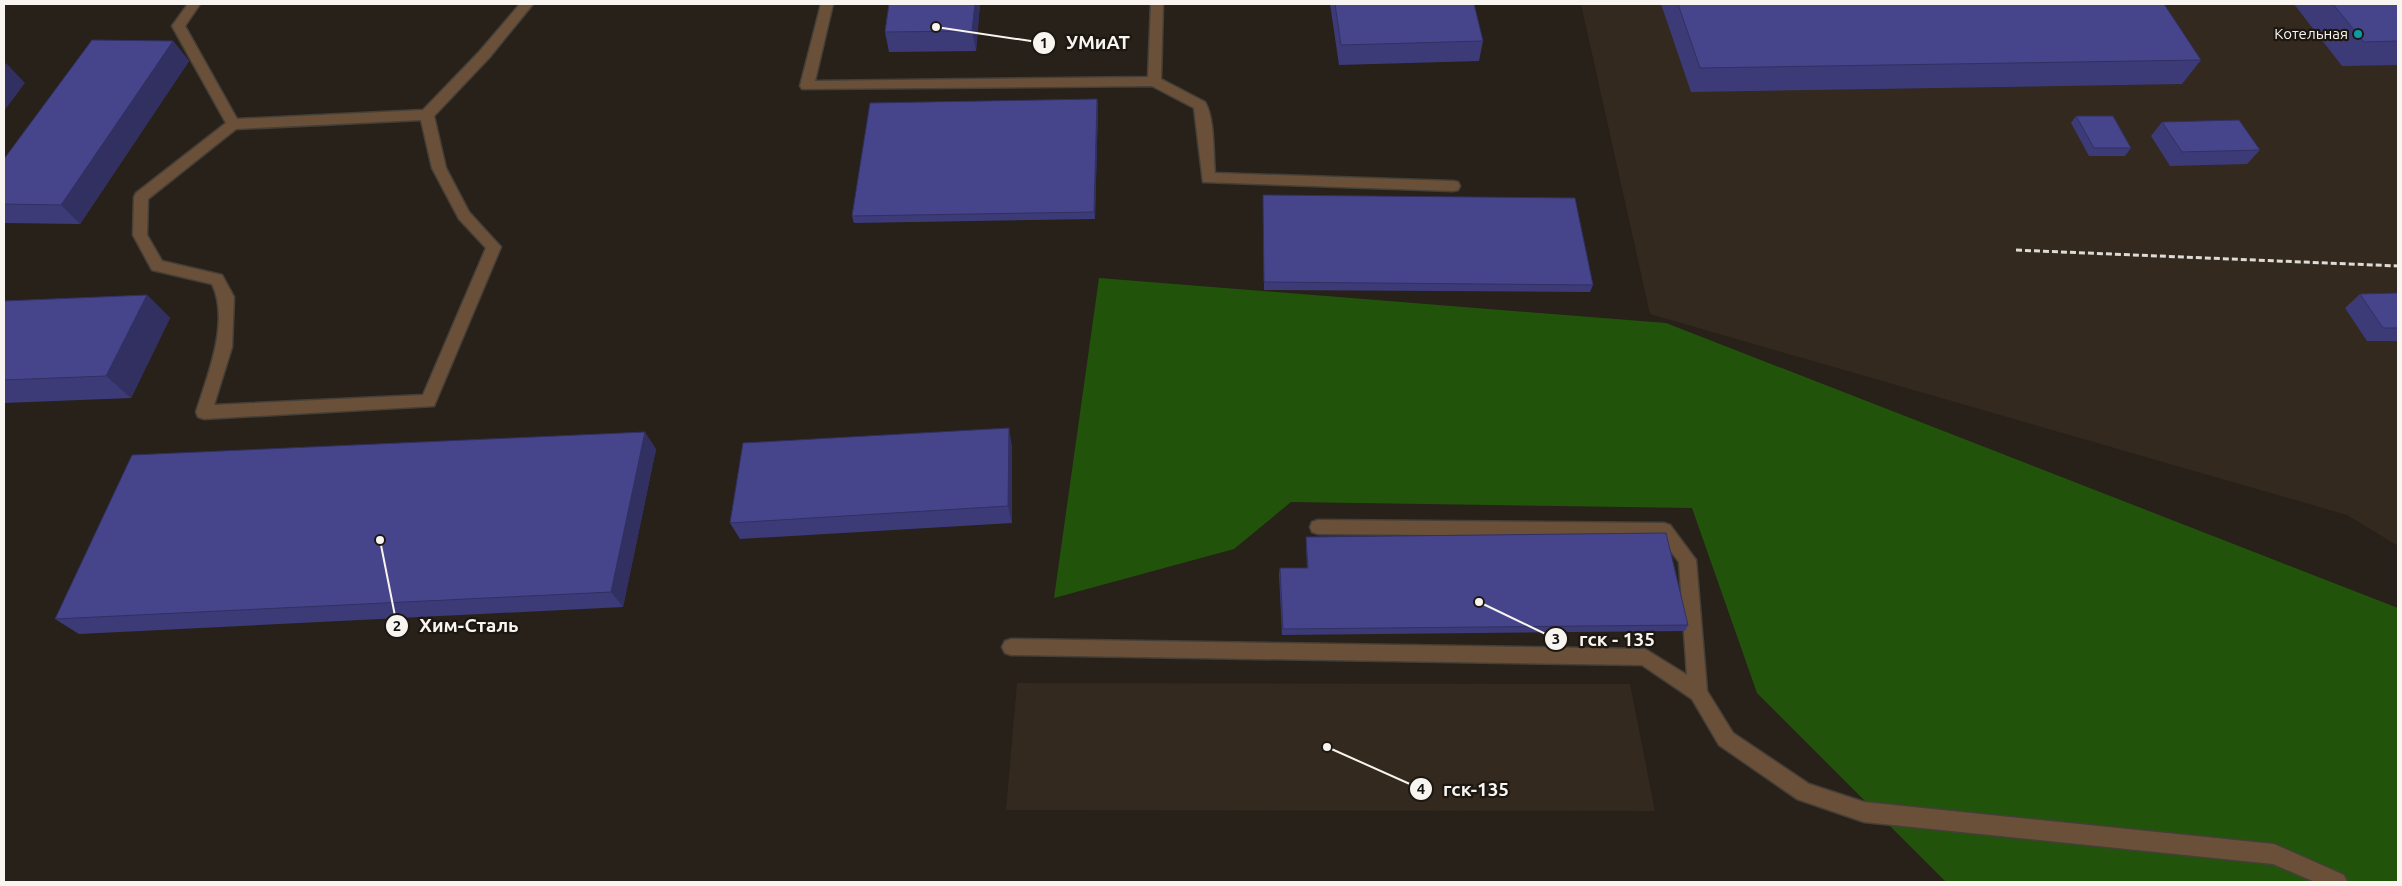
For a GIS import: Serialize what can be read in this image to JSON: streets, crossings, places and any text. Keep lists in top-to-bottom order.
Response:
{
  "places": [
    "УМиАТ",
    "Котельная",
    "Хим-Сталь",
    "гск - 135",
    "гск-135"
  ]
}
